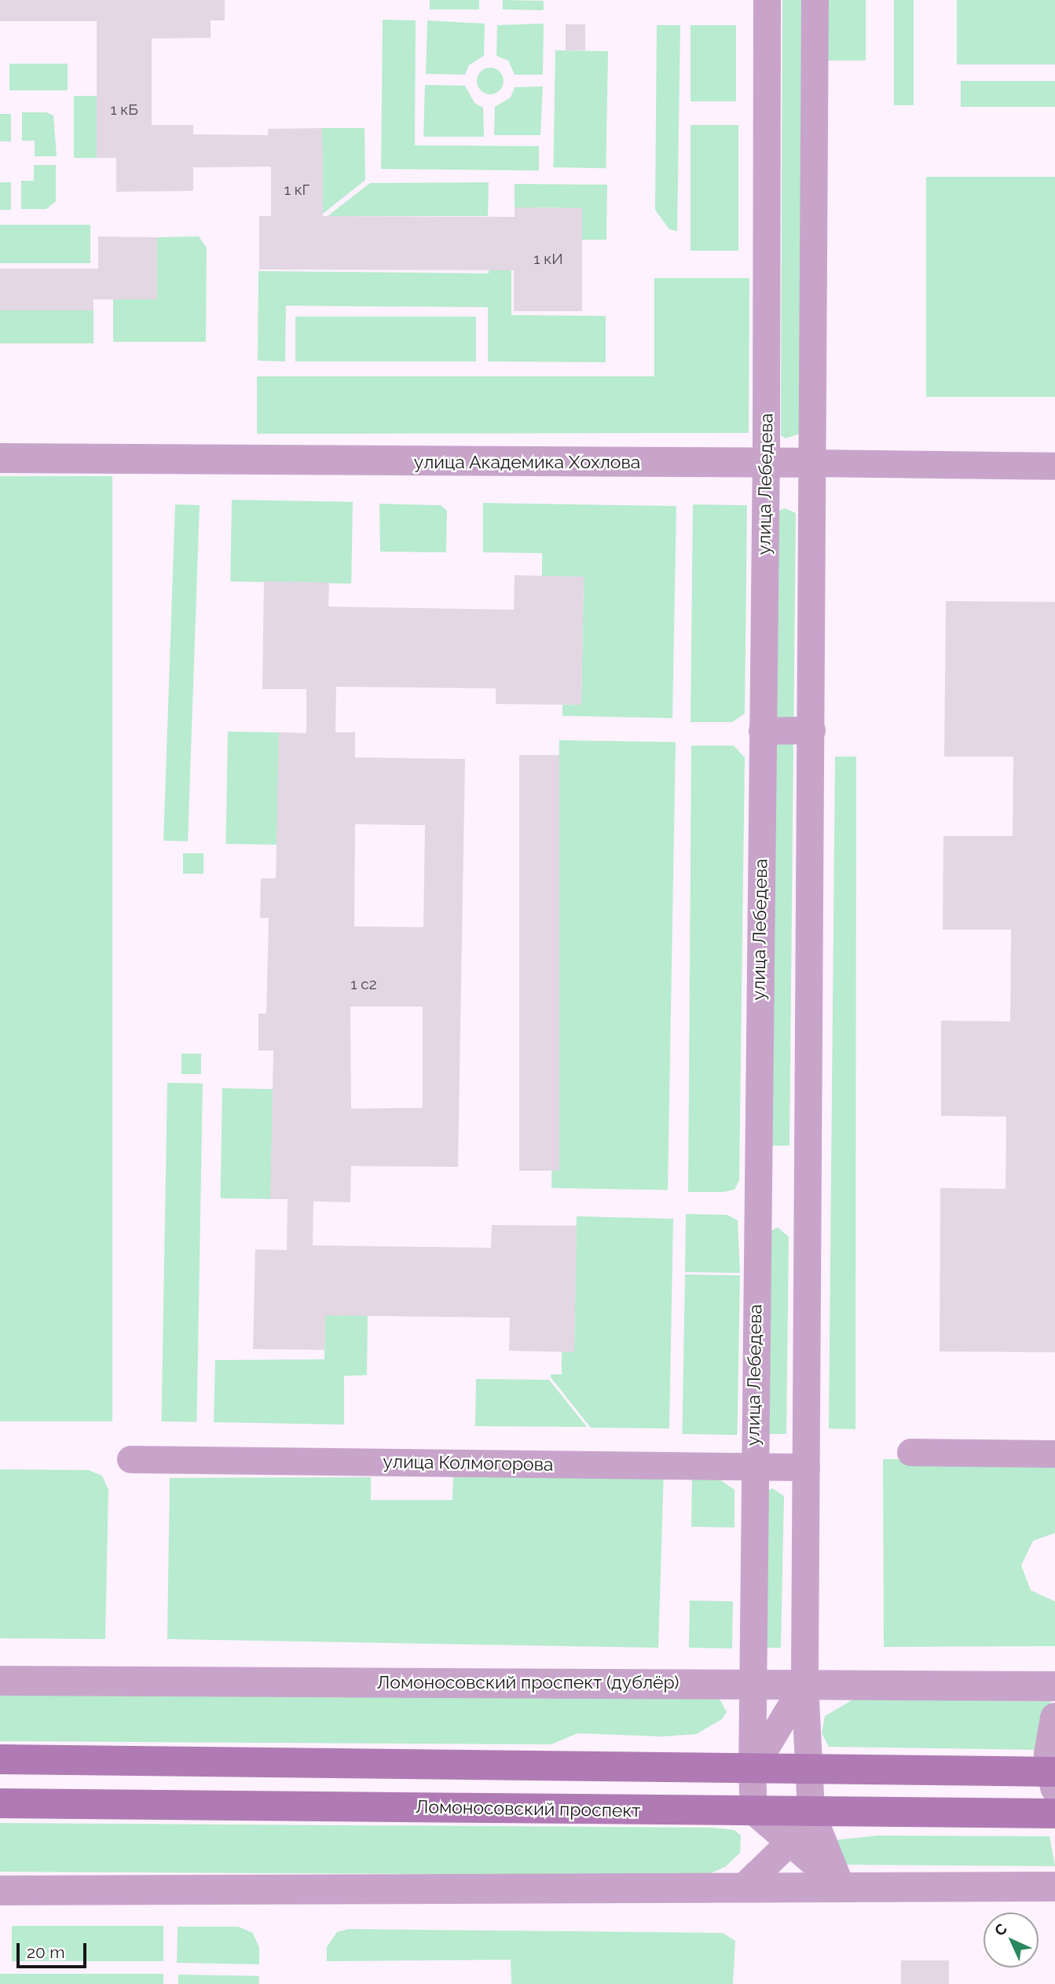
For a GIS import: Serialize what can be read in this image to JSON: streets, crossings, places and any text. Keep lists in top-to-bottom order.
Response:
{
  "streets": {
    "main road": ["Ломоносовский проспект"],
    "street": [
      "улица Академика Хохлова",
      "улица Лебедева",
      "улица Колмогорова",
      "Ломоносовский проспект (дублёр)"
    ]
  },
  "crossings": [
    ["улица Академика Хохлова", "улица Лебедева"],
    ["улица Лебедева", "улица Колмогорова"],
    ["улица Лебедева", "Ломоносовский проспект (дублёр)"],
    ["улица Лебедева", "Ломоносовский проспект"]
  ],
  "house_numbers": [
    "1 кБ",
    "1 кГ",
    "1 кИ",
    "1 с2"
  ],
  "scale_bar": "20 m",
  "north": "top left"
}
